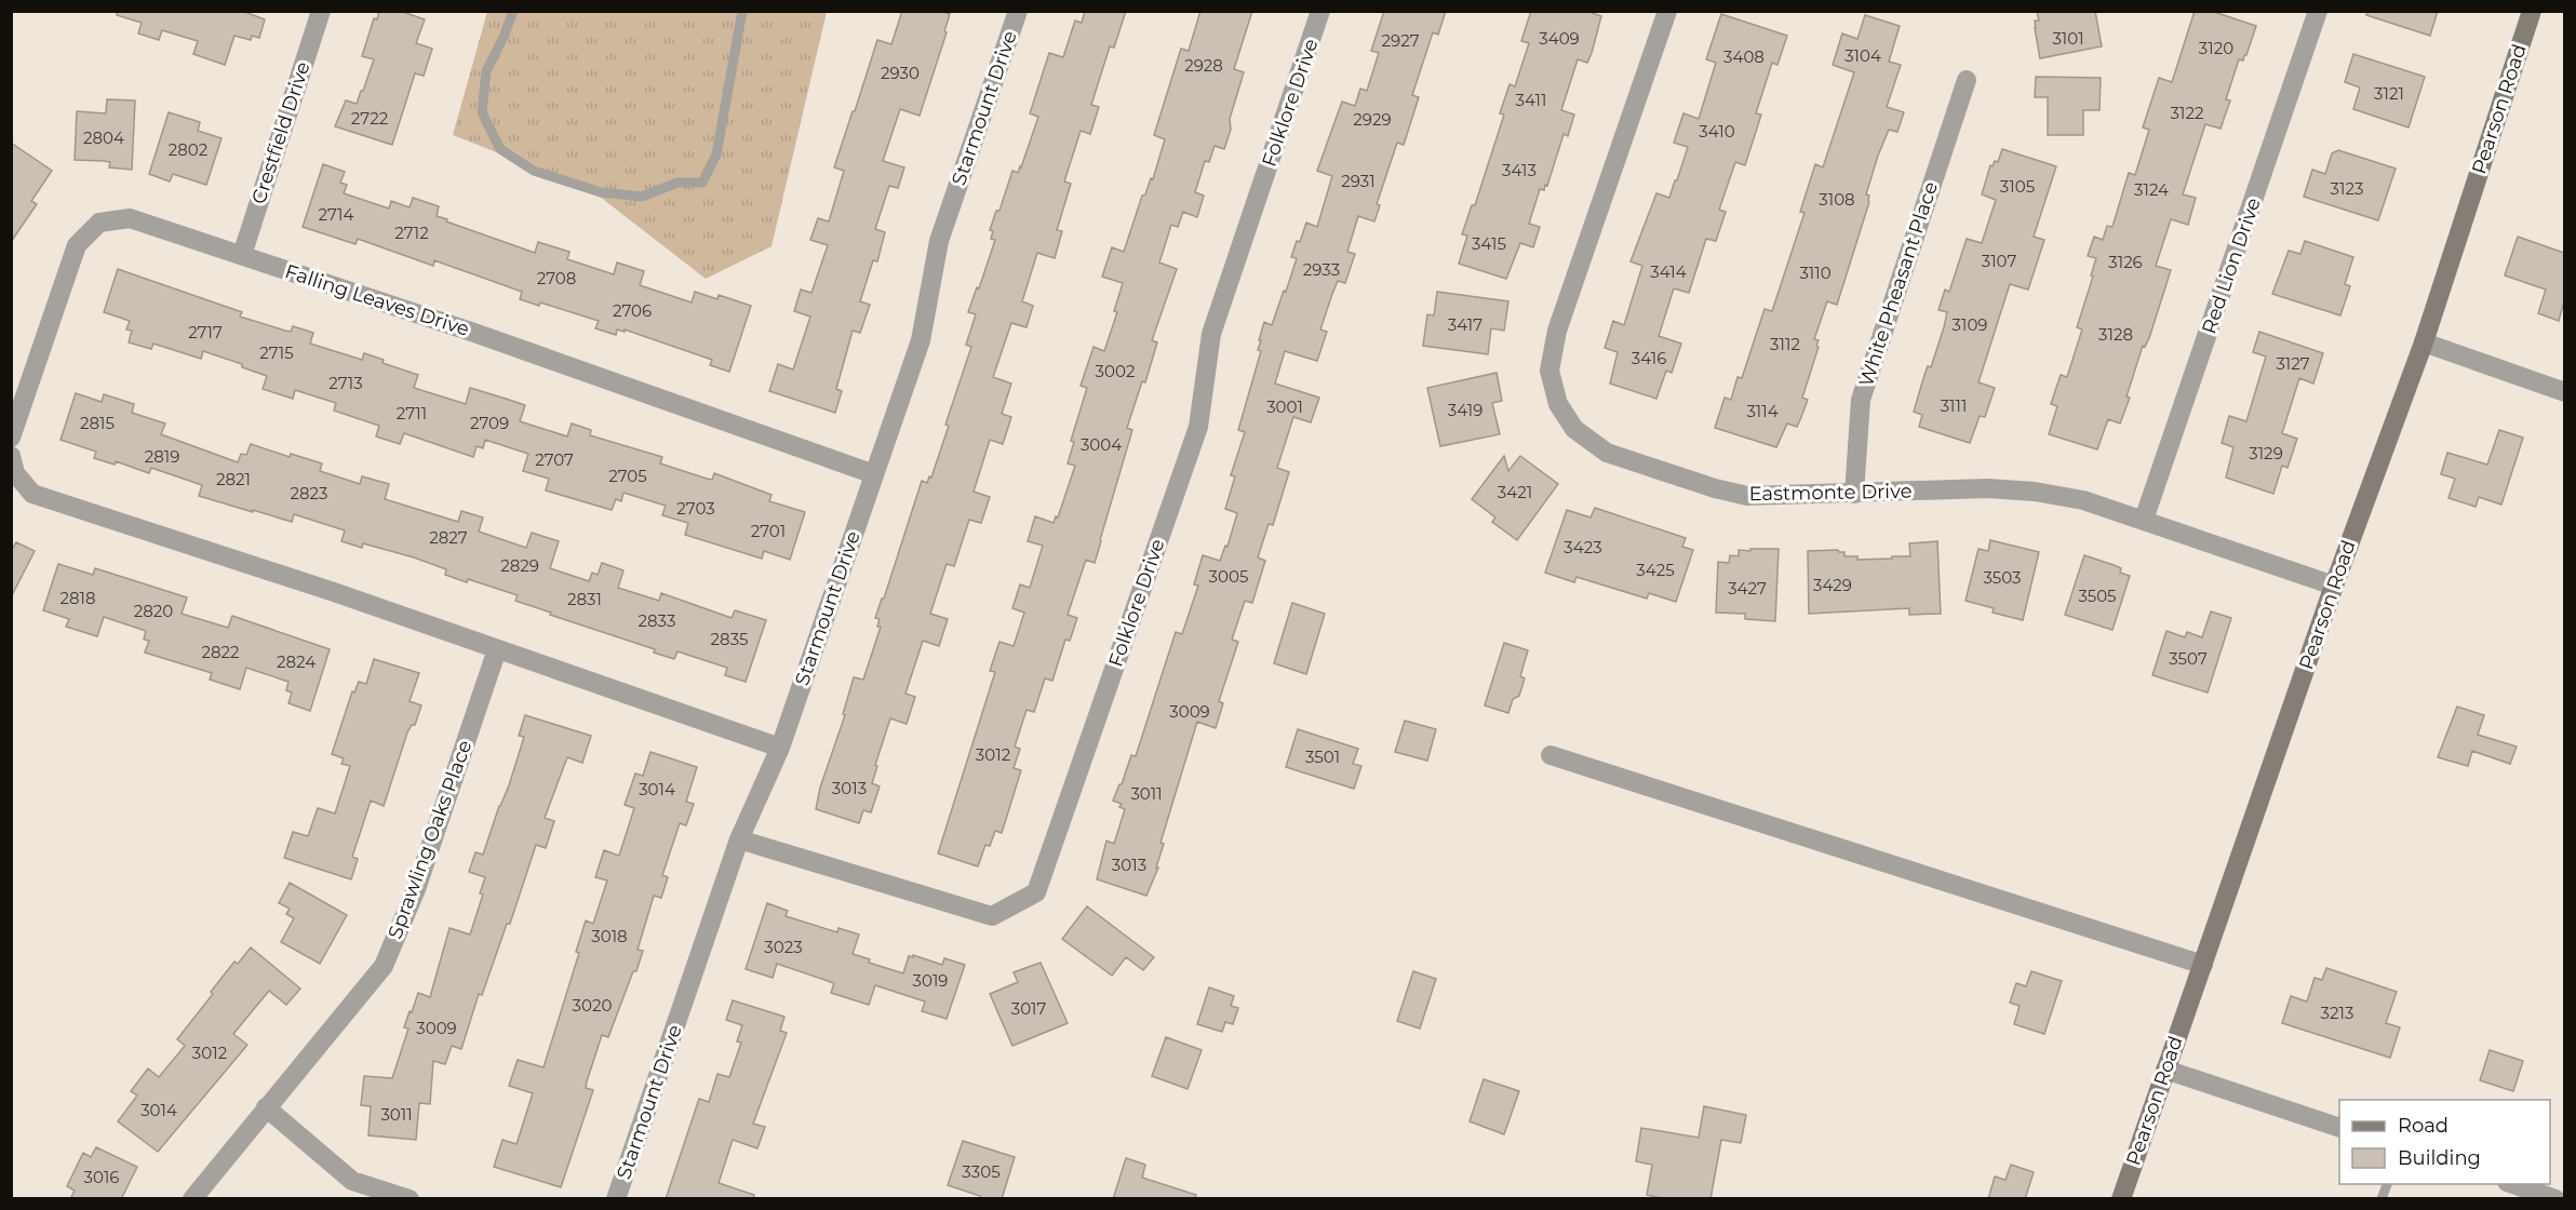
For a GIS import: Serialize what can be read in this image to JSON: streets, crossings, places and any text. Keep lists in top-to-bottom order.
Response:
{
  "streets": {
    "street": [
      "Folklore Drive",
      "Starmount Drive",
      "Pearson Road",
      "Crestfield Drive",
      "Red Lion Drive",
      "White Pheasant Place",
      "Falling Leaves Drive",
      "Eastmonte Drive",
      "Sprawling Oaks Place"
    ]
  },
  "crossings": [
    ["Folklore Drive", "Starmount Drive"],
    ["Starmount Drive", "Falling Leaves Drive"],
    ["Pearson Road", "Eastmonte Drive"],
    ["Crestfield Drive", "Falling Leaves Drive"],
    ["Red Lion Drive", "Eastmonte Drive"],
    ["White Pheasant Place", "Eastmonte Drive"]
  ],
  "house_numbers": [
    "3409",
    "3101",
    "2927",
    "3120",
    "3104",
    "3408",
    "2928",
    "2930",
    "3121",
    "3411",
    "3122",
    "2722",
    "2929",
    "3410",
    "2804",
    "2802",
    "3413",
    "2931",
    "3105",
    "3123",
    "3124",
    "3108",
    "2714",
    "2712",
    "3415",
    "3107",
    "3126",
    "2933",
    "3414",
    "3110",
    "2708",
    "2706",
    "3417",
    "3109",
    "2717",
    "3128",
    "3112",
    "2715",
    "3416",
    "3127",
    "3002",
    "2713",
    "3111",
    "3001",
    "3419",
    "3114",
    "2711",
    "2815",
    "2709",
    "3004",
    "3129",
    "2819",
    "2707",
    "2705",
    "2821",
    "3421",
    "2823",
    "2703",
    "2701",
    "2827",
    "3423",
    "2829",
    "3425",
    "3005",
    "3503",
    "3429",
    "3427",
    "3505",
    "2818",
    "2831",
    "2820",
    "2833",
    "2835",
    "2822",
    "3507",
    "2824",
    "3009",
    "3012",
    "3501",
    "3013",
    "3014",
    "3011",
    "3013",
    "3018",
    "3023",
    "3019",
    "3020",
    "3017",
    "3213",
    "3009",
    "3012",
    "3014",
    "3011",
    "3305",
    "3016"
  ],
  "legend": ["Road", "Building"]
}
